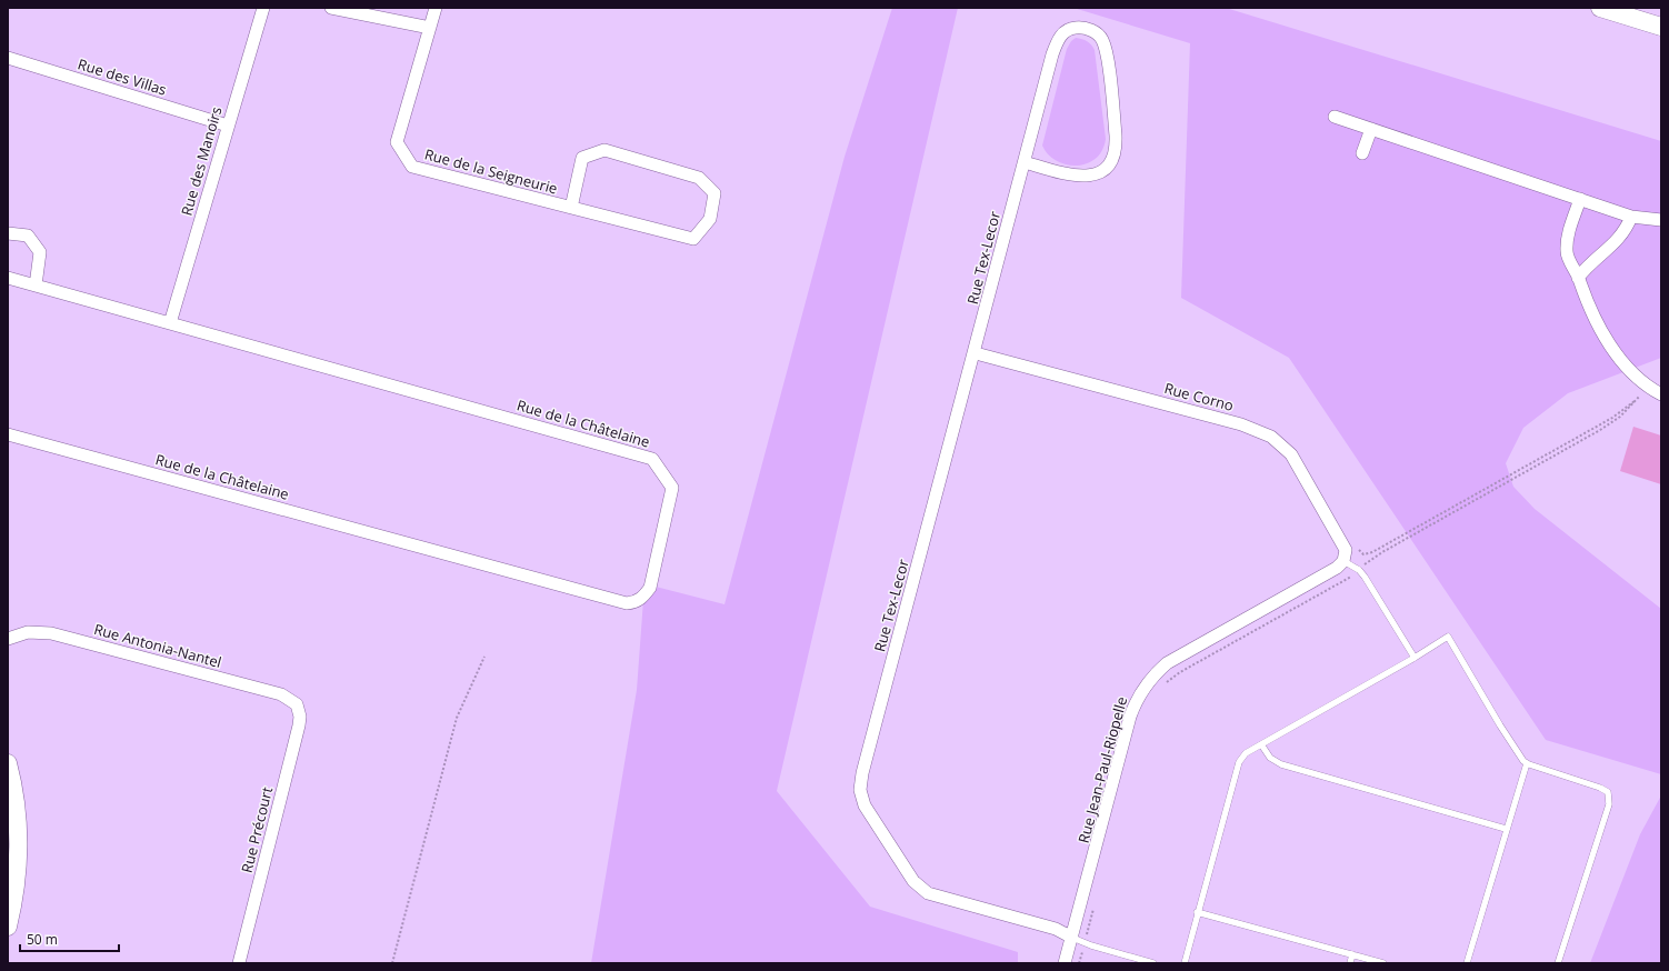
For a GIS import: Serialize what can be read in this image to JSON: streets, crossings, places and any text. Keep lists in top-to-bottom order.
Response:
{
  "streets": {
    "street": [
      "Rue des Villas",
      "Rue des Manoirs",
      "Rue de la Seigneurie",
      "Rue Tex-Lecor",
      "Rue Corno",
      "Rue de la Châtelaine",
      "Rue Antonia-Nantel",
      "Rue Jean-Paul-Riopelle",
      "Rue Précourt"
    ]
  },
  "crossings": [
    ["Rue des Villas", "Rue des Manoirs"],
    ["Rue des Manoirs", "Rue de la Châtelaine"],
    ["Rue Tex-Lecor", "Rue Corno"],
    ["Rue Tex-Lecor", "Rue Jean-Paul-Riopelle"],
    ["Rue Corno", "Rue Jean-Paul-Riopelle"],
    ["Rue Antonia-Nantel", "Rue Précourt"]
  ],
  "scale_bar": "50 m"
}
